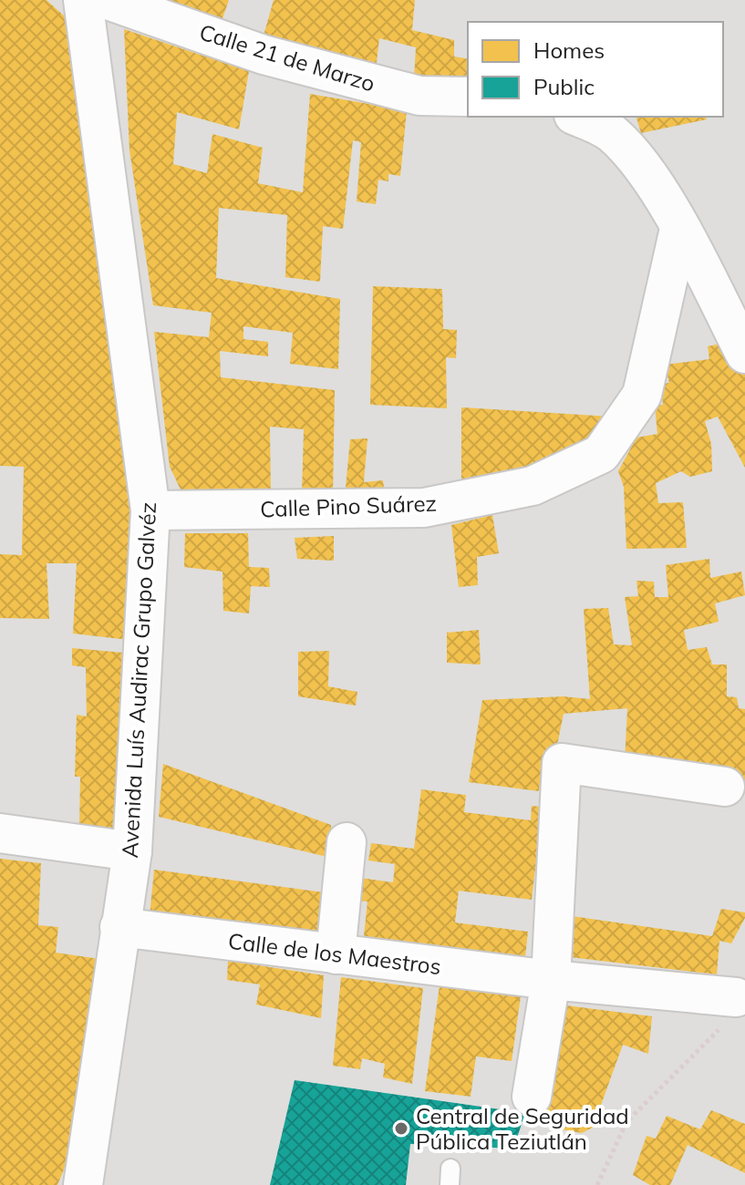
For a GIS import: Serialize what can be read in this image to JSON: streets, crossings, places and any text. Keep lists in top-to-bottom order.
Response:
{
  "streets": {
    "street": [
      "Calle 21 de Marzo",
      "Calle Pino Suárez",
      "Avenida Luís Audirac Grupo Galvéz",
      "Calle de los Maestros"
    ]
  },
  "crossings": [
    ["Calle Pino Suárez", "Avenida Luís Audirac Grupo Galvéz"],
    ["Avenida Luís Audirac Grupo Galvéz", "Calle de los Maestros"]
  ],
  "places": ["Central de Seguridad Pública Teziutlán"],
  "legend": ["Homes", "Public"]
}
